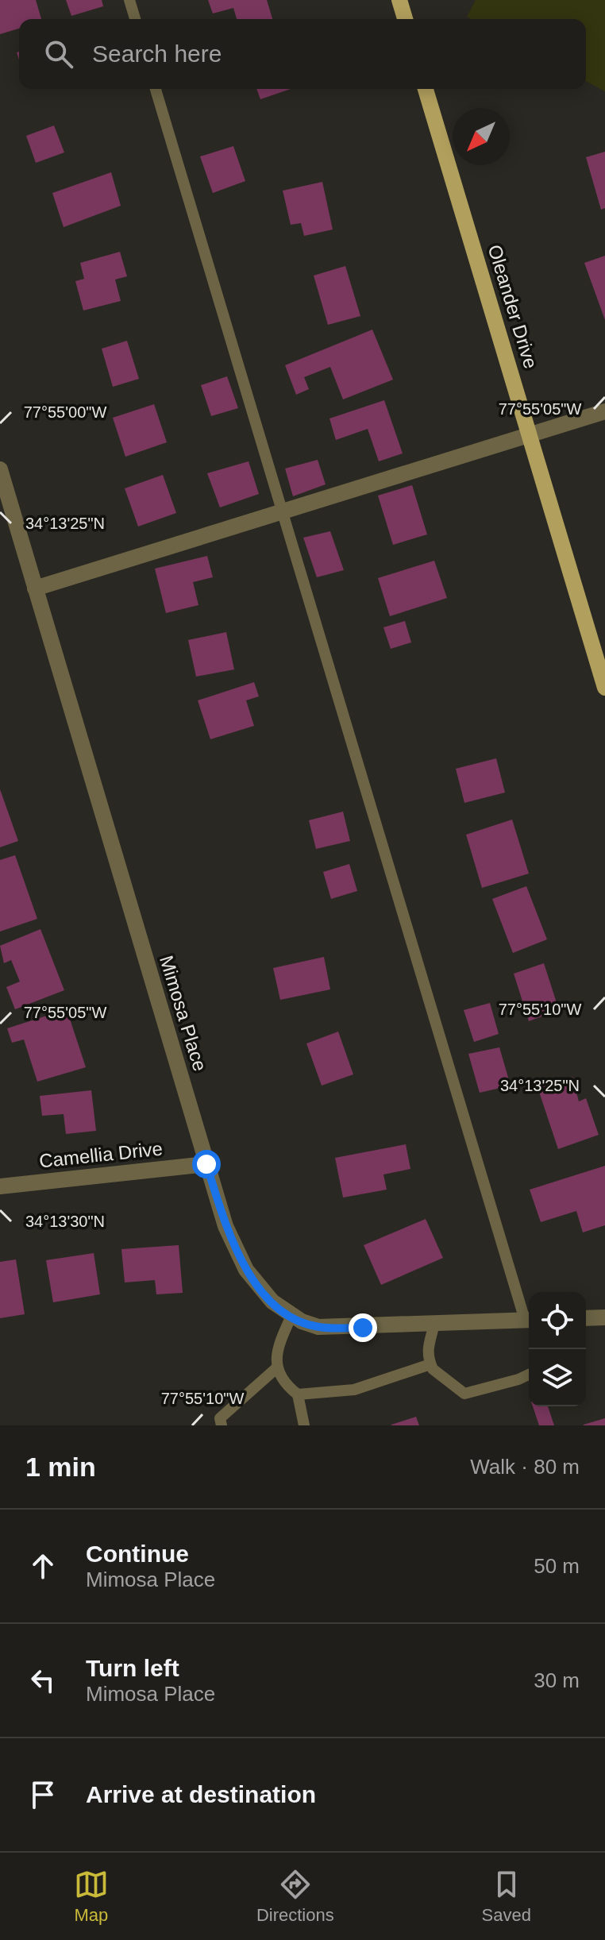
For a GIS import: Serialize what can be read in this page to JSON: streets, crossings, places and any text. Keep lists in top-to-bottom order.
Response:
{
  "streets": {
    "main road": ["Oleander Drive"],
    "street": ["Mimosa Place", "Camellia Drive"]
  },
  "crossings": [
    ["Mimosa Place", "Camellia Drive"]
  ],
  "north": "bottom left",
  "page": {
    "search": "Search here",
    "heading": ["1 min", "Walk · 80 m"],
    "list": [
      ["Continue", "Mimosa Place", "50 m"],
      ["Turn left", "Mimosa Place", "30 m"],
      "Arrive at destination"
    ],
    "nav": ["Map", "Directions", "Saved"]
  },
  "coordinates": [
    "77°55'05\"W",
    "77°55'00\"W",
    "34°13'25\"N",
    "77°55'10\"W",
    "34°13'30\"N"
  ]
}
